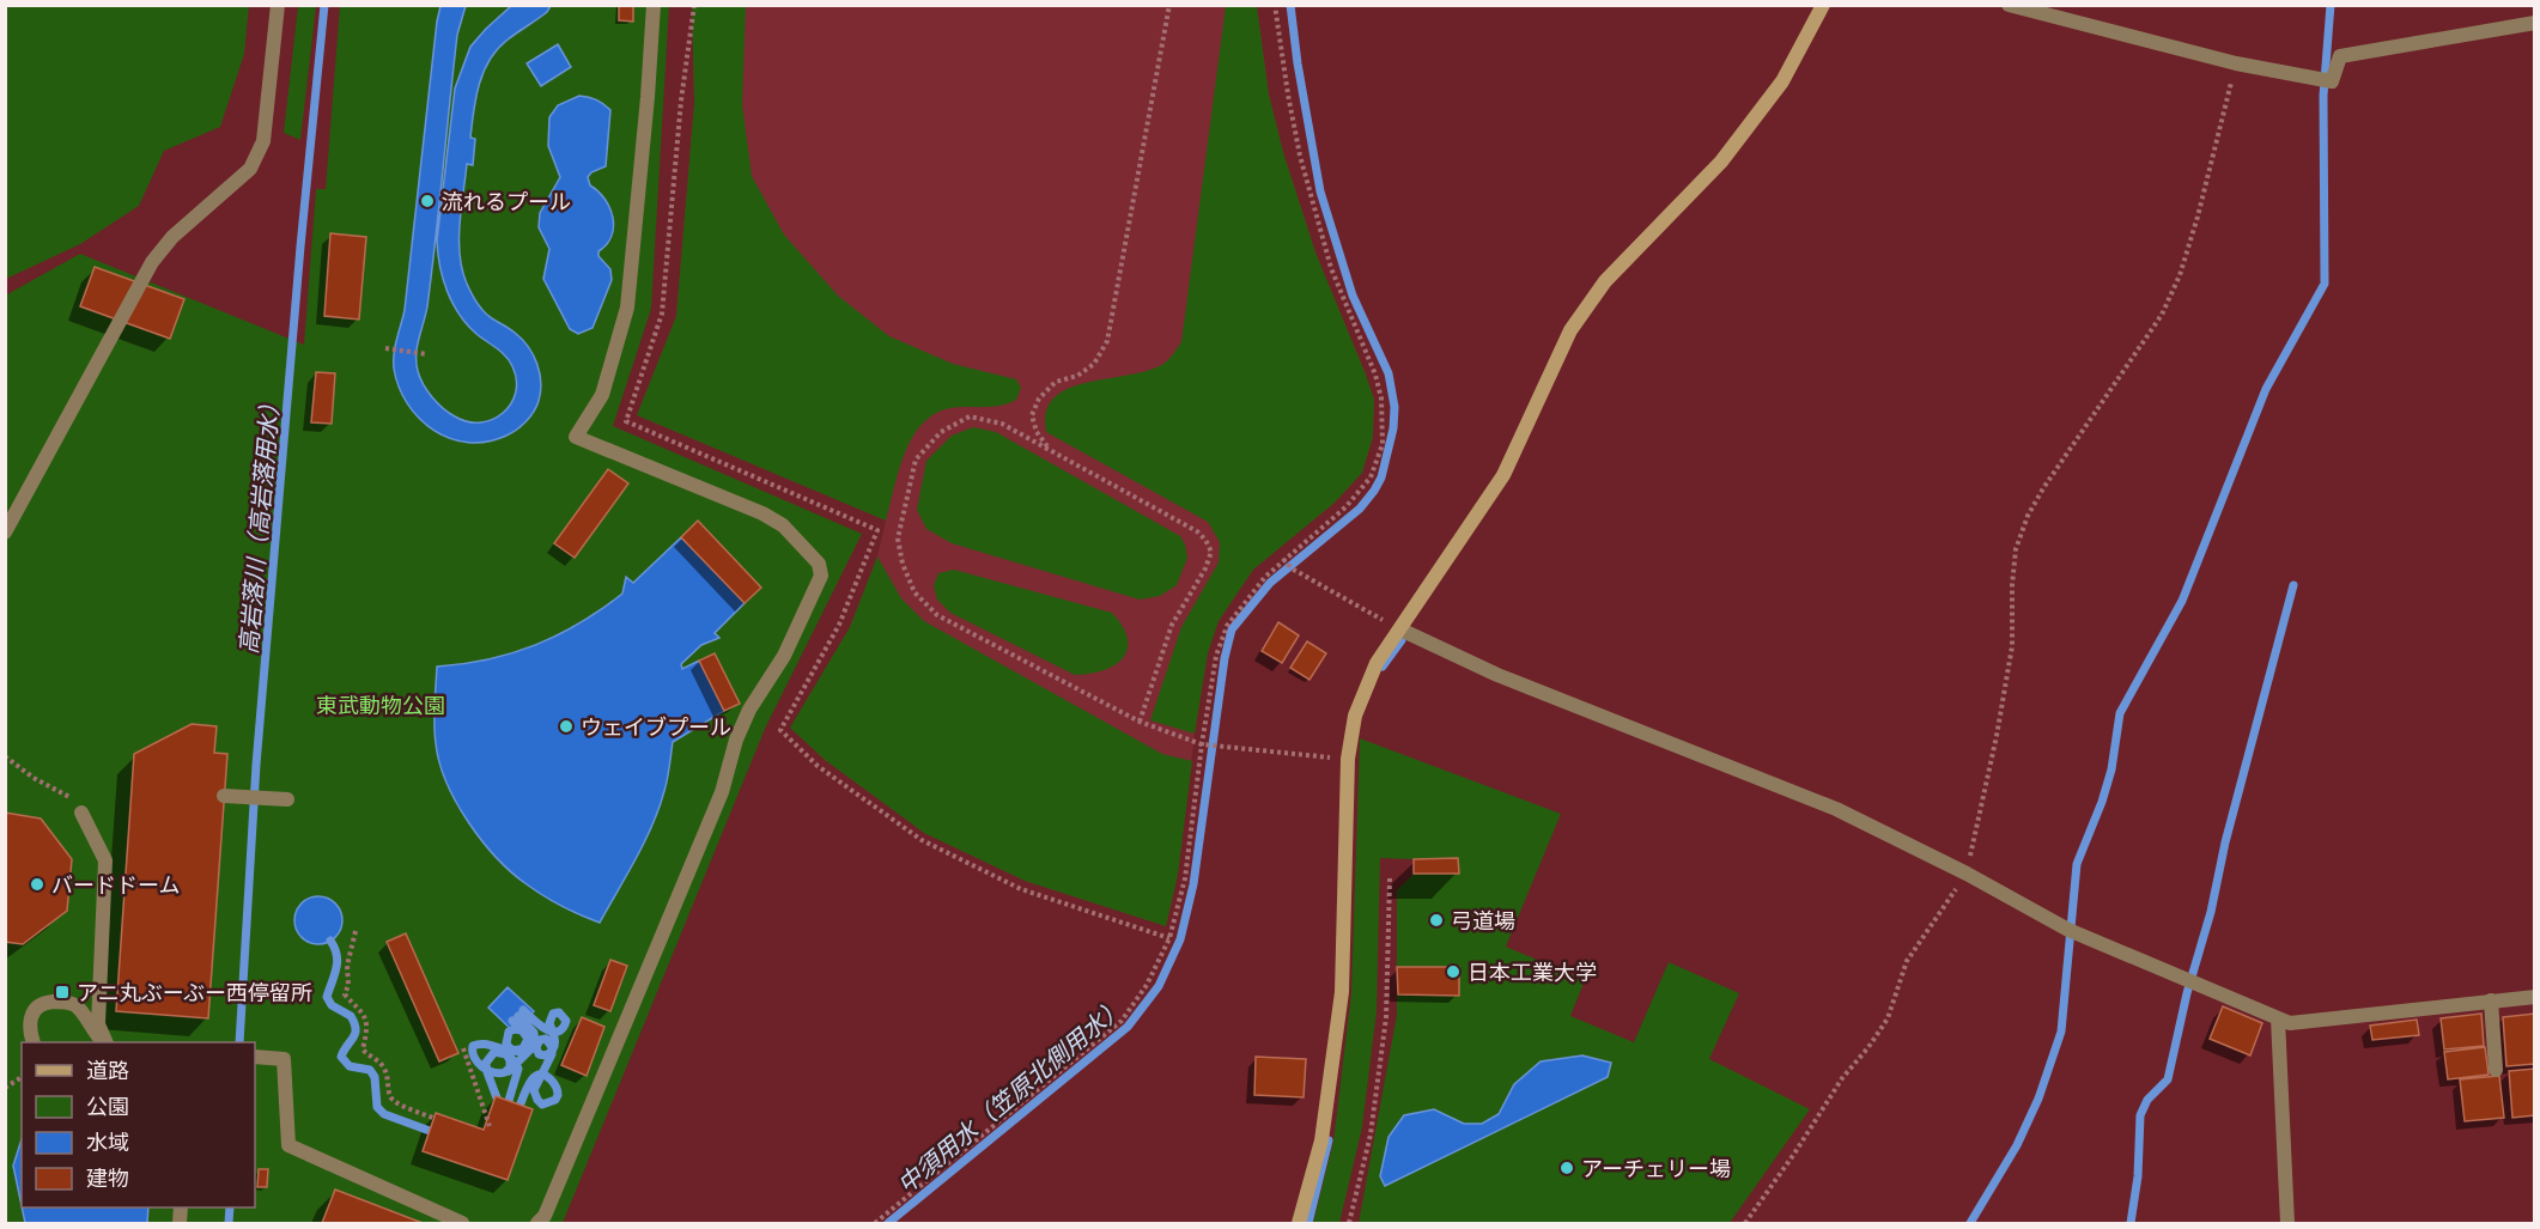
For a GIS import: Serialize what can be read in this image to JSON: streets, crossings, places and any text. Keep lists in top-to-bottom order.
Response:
{
  "water": ["高岩落川（高岩落用水）", "中須用水（笠原北側用水）"],
  "parks": ["東武動物公園"],
  "places": {
    "other": [
      "流れるプール",
      "ウェイブプール",
      "バードドーム",
      "弓道場",
      "日本工業大学",
      "アーチェリー場"
    ],
    "transit": ["アニ丸ぶーぶー西停留所"]
  },
  "legend": [
    "道路",
    "公園",
    "水域",
    "建物"
  ]
}
